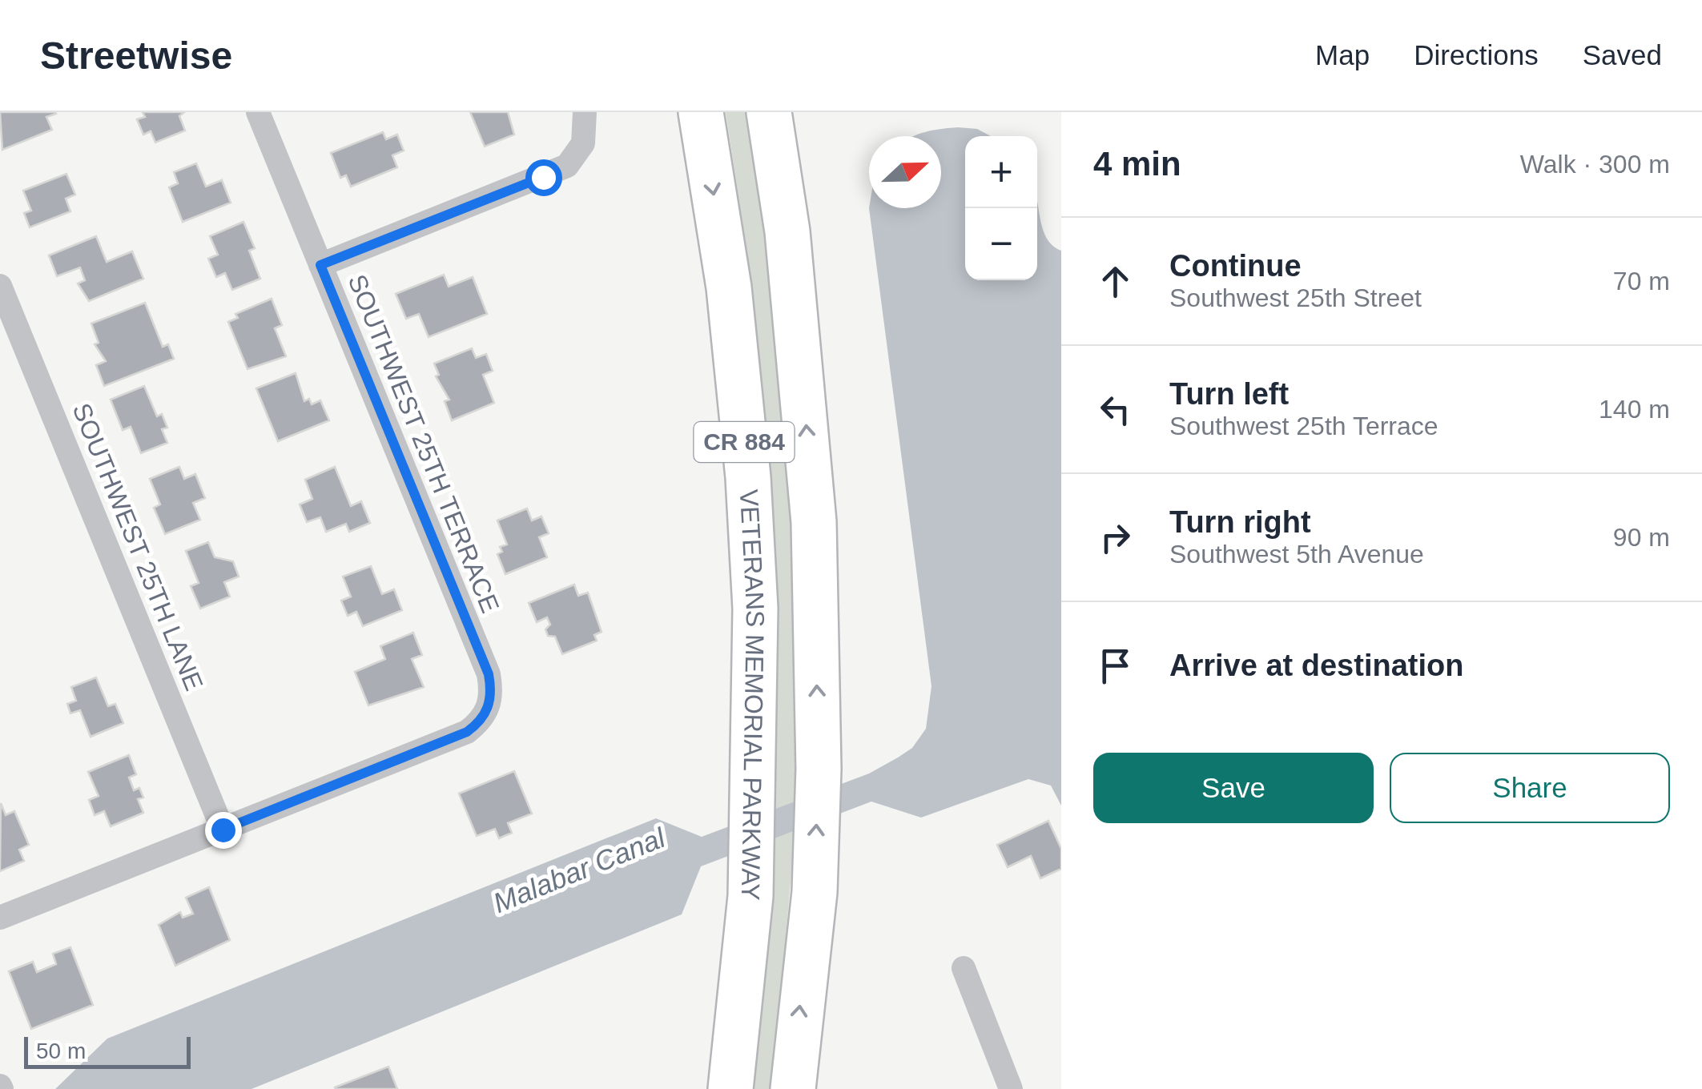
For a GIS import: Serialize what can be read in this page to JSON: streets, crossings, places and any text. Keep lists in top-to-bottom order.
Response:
{
  "streets": {
    "highway": ["CR 884", "VETERANS MEMORIAL PARKWAY"],
    "street": ["SOUTHWEST 25TH TERRACE", "SOUTHWEST 25TH LANE"]
  },
  "crossings": [
    ["SOUTHWEST 25TH TERRACE", "SOUTHWEST 25TH LANE"]
  ],
  "water": ["Malabar Canal"],
  "scale_bar": "50 m",
  "north": "right",
  "page": {
    "header": "Streetwise",
    "nav": ["Map", "Directions", "Saved"],
    "heading": ["4 min", "Walk · 300 m"],
    "map_buttons": ["+", "−"],
    "list": [
      ["Continue", "Southwest 25th Street", "70 m"],
      ["Turn left", "Southwest 25th Terrace", "140 m"],
      ["Turn right", "Southwest 5th Avenue", "90 m"],
      "Arrive at destination"
    ],
    "buttons": ["Save", "Share"],
    "scale": "50 m"
  }
}
